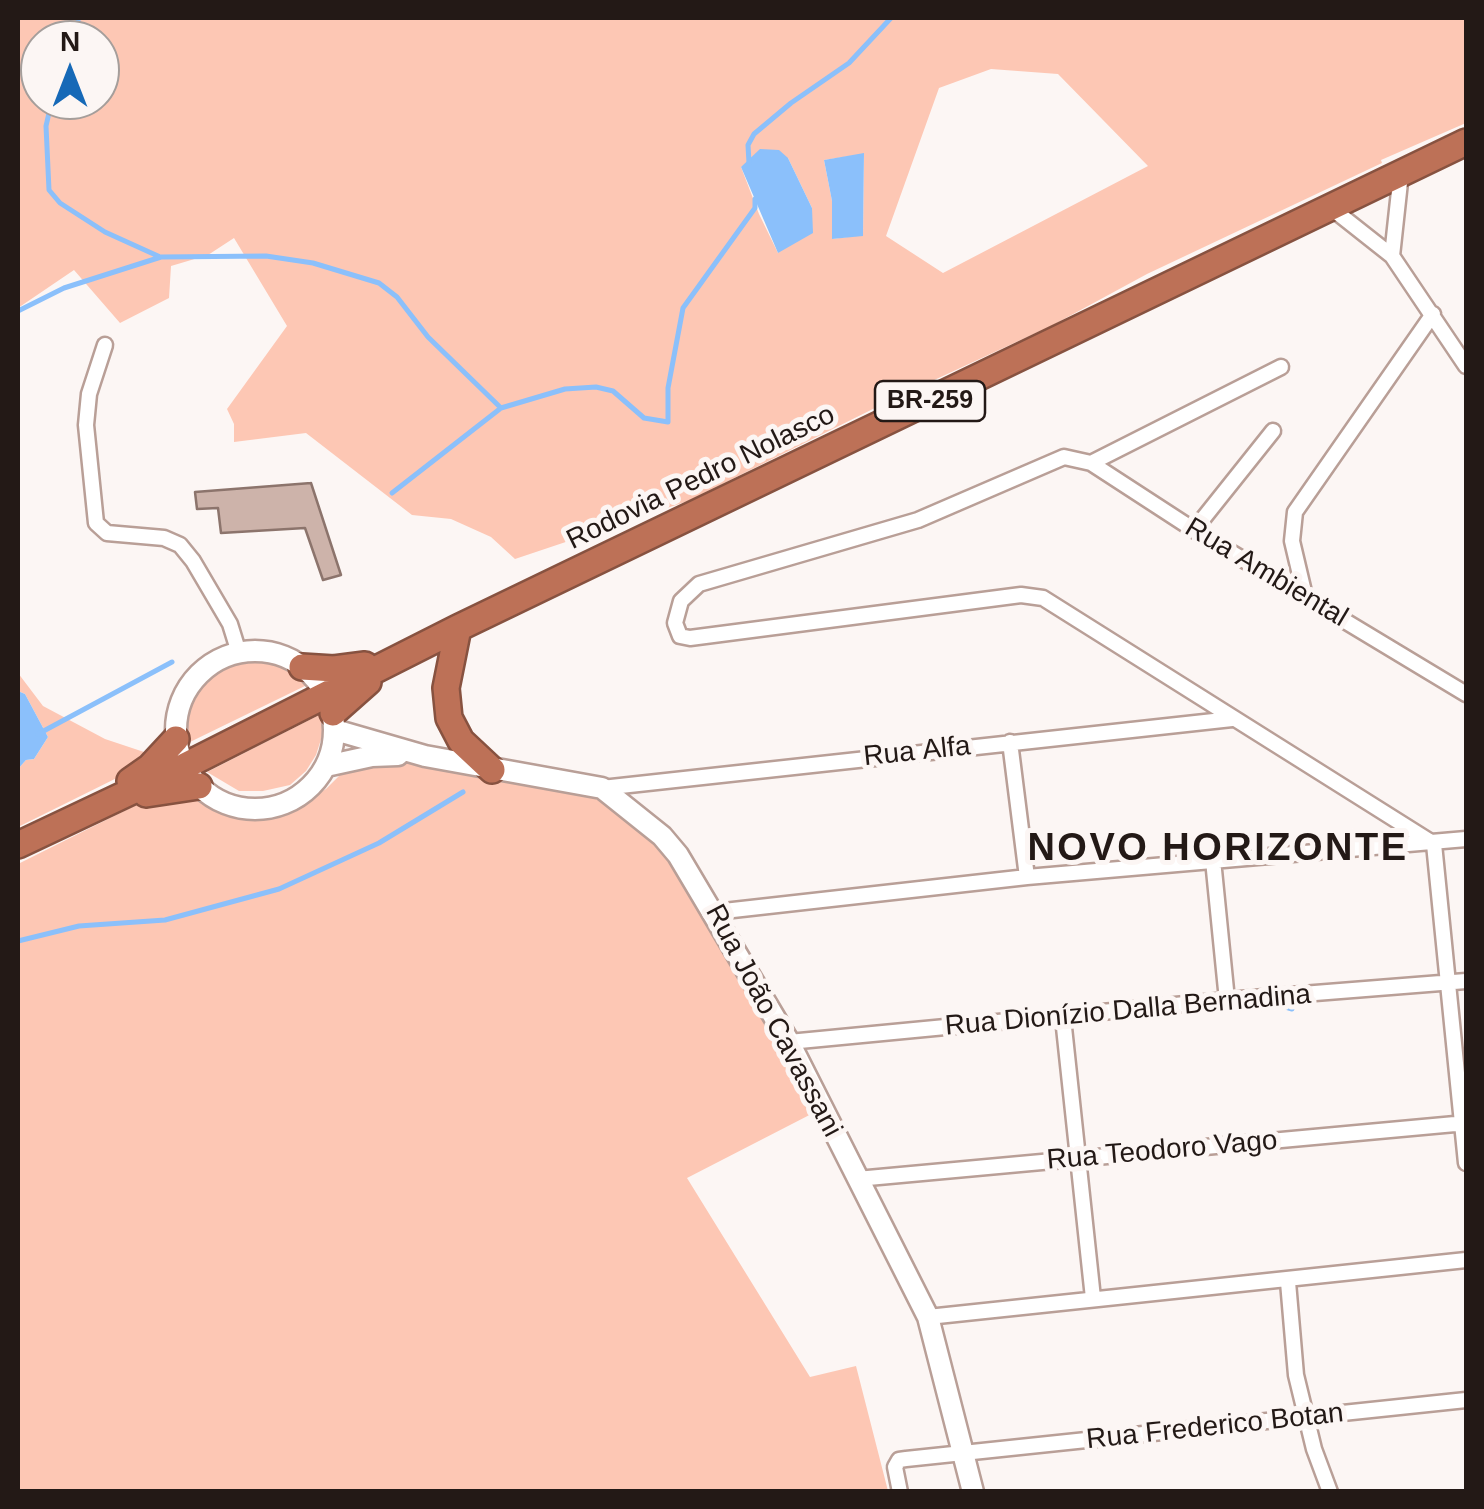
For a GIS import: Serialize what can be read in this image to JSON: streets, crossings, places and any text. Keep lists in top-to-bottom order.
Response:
{
  "streets": {
    "highway": ["BR-259", "Rodovia Pedro Nolasco"],
    "main road": ["Rua João Cavassani"],
    "street": [
      "Rua Ambiental",
      "Rua Alfa",
      "Rua Dionízio Dalla Bernadina",
      "Rua Teodoro Vago",
      "Rua Frederico Botan"
    ]
  },
  "crossings": [
    ["Rua Ambiental", "Rua Alfa"],
    ["Rua Alfa", "Rua João Cavassani"],
    ["Rua Dionízio Dalla Bernadina", "Rua João Cavassani"],
    ["Rua João Cavassani", "Rua Teodoro Vago"],
    ["Rua João Cavassani", "Rua Frederico Botan"]
  ],
  "districts": ["NOVO HORIZONTE"],
  "north": "top"
}
